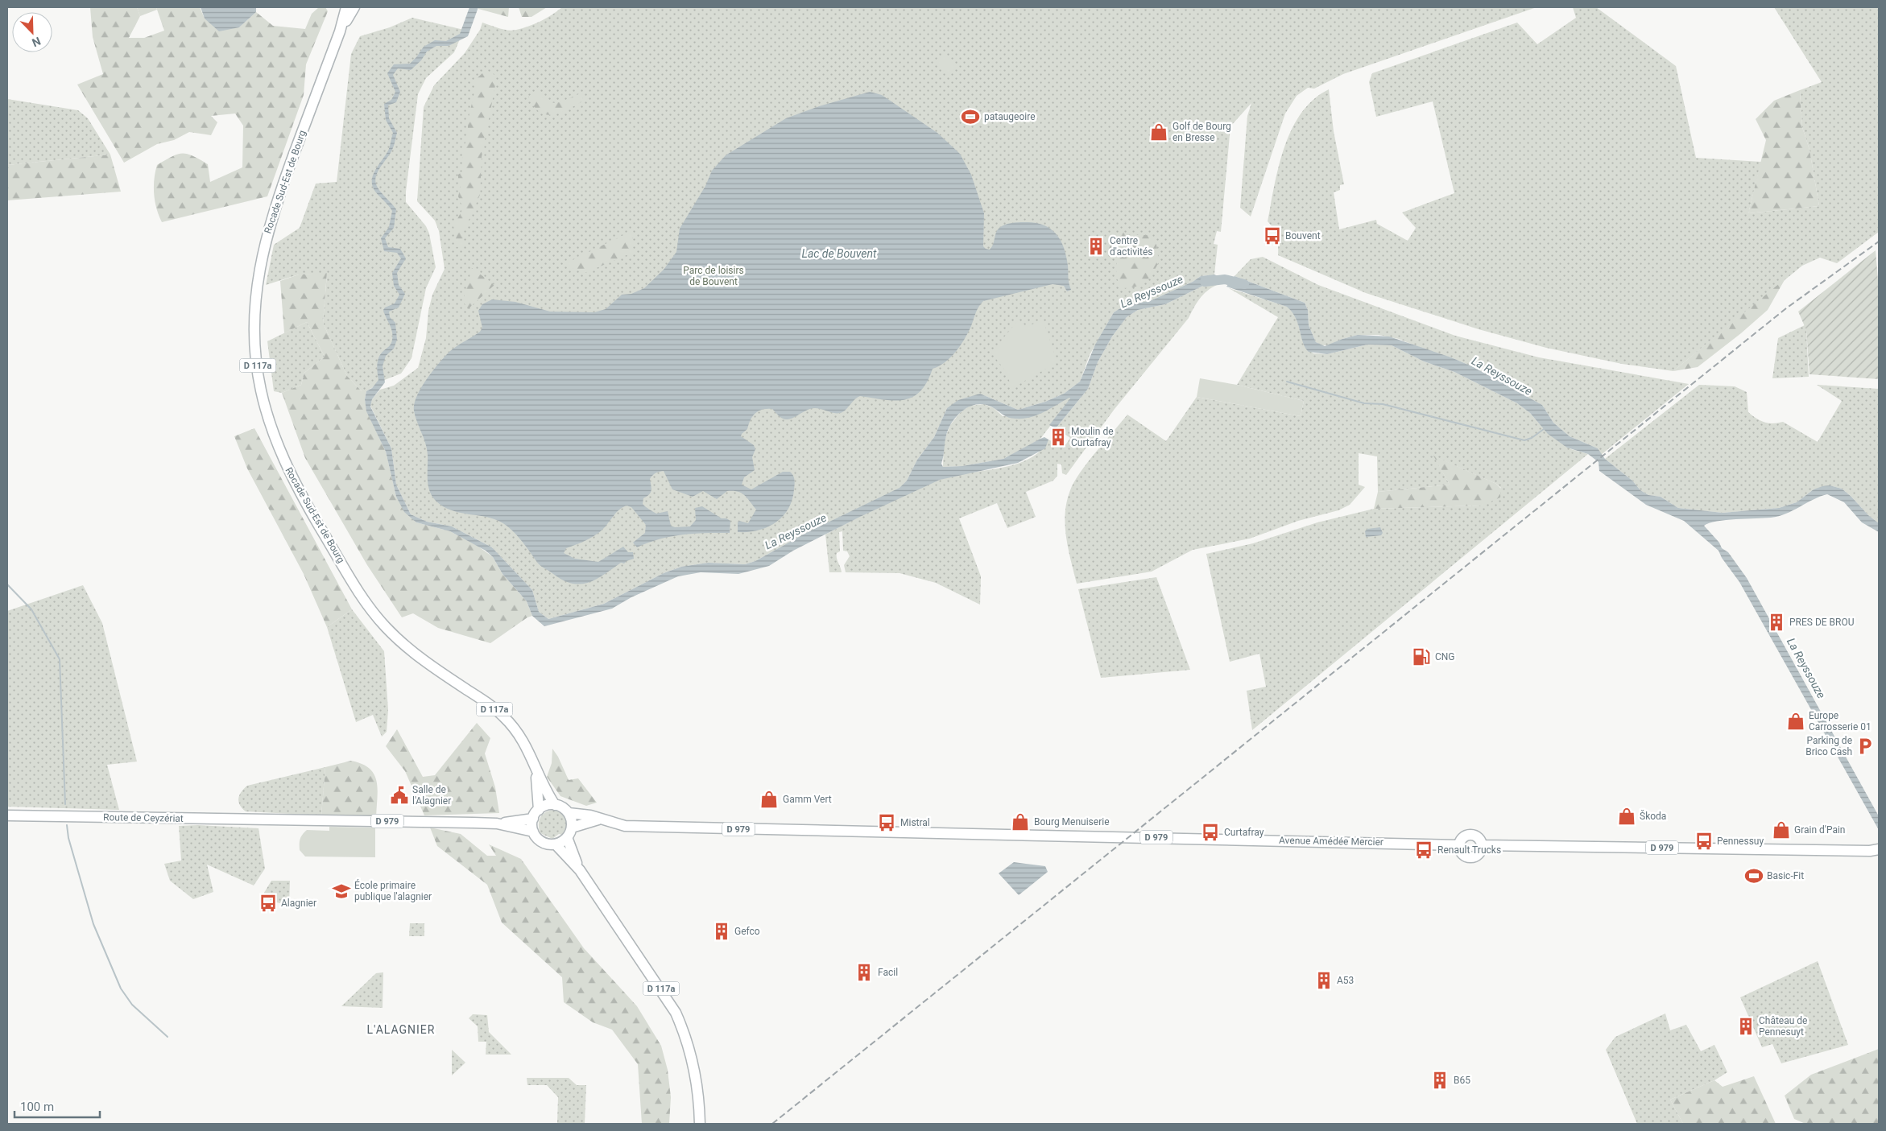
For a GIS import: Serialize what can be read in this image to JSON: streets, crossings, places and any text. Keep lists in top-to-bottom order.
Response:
{
  "streets": {
    "main road": [
      "Rocade Sud-Est de Bourg",
      "D 117a",
      "Route de Ceyzériat",
      "D 979",
      "Avenue Amédée Mercier"
    ]
  },
  "crossings": [
    ["Rocade Sud-Est de Bourg", "D 117a"],
    ["D 117a", "D 979"],
    ["D 117a", "Avenue Amédée Mercier"],
    ["Route de Ceyzériat", "D 979"],
    ["D 979", "Avenue Amédée Mercier"]
  ],
  "districts": ["L'ALAGNIER"],
  "water": ["Lac de Bouvent", "La Reyssouze"],
  "parks": ["Parc de loisirs de Bouvent"],
  "places": {
    "sports": ["pataugeoire", "Basic-Fit"],
    "shop": [
      "Golf de Bourg en Bresse",
      "Europe Carrosserie 01",
      "Gamm Vert",
      "Škoda",
      "Bourg Menuiserie",
      "Grain d'Pain"
    ],
    "bus stop": [
      "Bouvent",
      "Mistral",
      "Curtafray",
      "Pennessuy",
      "Renault Trucks",
      "Alagnier"
    ],
    "building": [
      "Centre d'activités",
      "Moulin de Curtafray",
      "PRES DE BROU",
      "Gefco",
      "Facil",
      "A53",
      "Château de Pennesuyt",
      "B65"
    ],
    "fuel station": ["CNG"],
    "parking": ["Parking de Brico Cash"],
    "public building": ["Salle de l'Alagnier"],
    "school or university": ["École primaire publique l'alagnier"]
  },
  "scale_bar": "100 m",
  "north": "bottom right"
}
